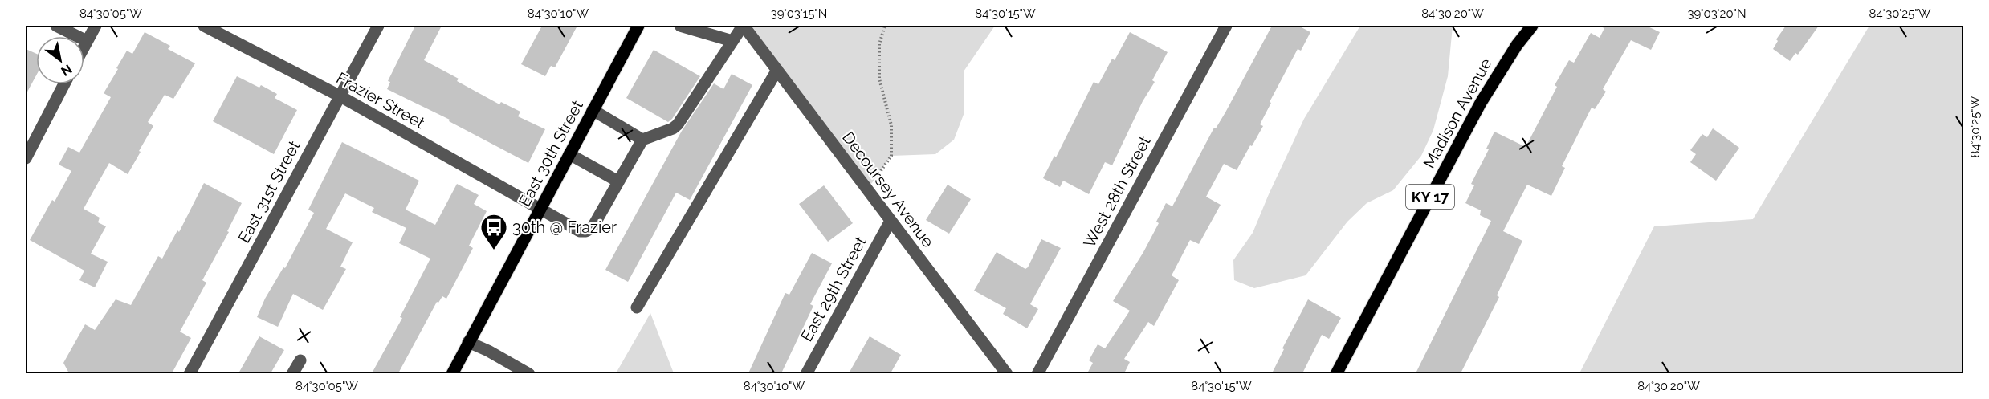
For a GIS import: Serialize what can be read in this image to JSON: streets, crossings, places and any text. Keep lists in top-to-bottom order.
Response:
{
  "streets": {
    "main road": ["Madison Avenue", "East 30th Street", "KY 17"],
    "street": [
      "Frazier Street",
      "Decoursey Avenue",
      "East 31st Street",
      "West 28th Street",
      "East 29th Street"
    ]
  },
  "crossings": [
    ["Frazier Street", "East 30th Street"],
    ["Frazier Street", "East 31st Street"],
    ["Decoursey Avenue", "East 29th Street"]
  ],
  "places": {
    "bus stop": ["30th @ Frazier"]
  },
  "north": "bottom right",
  "coordinates": [
    "84°30'05\"W",
    "84°30'10\"W",
    "39°03'15\"N",
    "84°30'15\"W",
    "84°30'20\"W",
    "39°03'20\"N",
    "84°30'25\"W"
  ]
}
